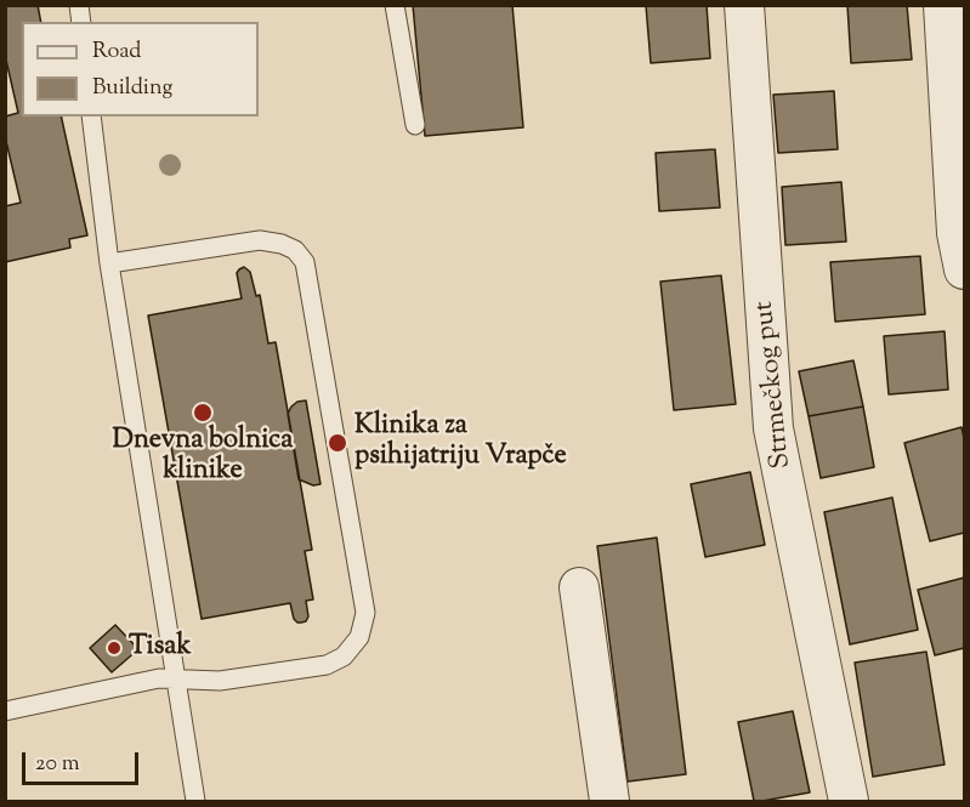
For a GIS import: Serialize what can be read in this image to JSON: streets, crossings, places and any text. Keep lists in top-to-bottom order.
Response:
{
  "streets": {
    "street": ["Strmečkog put"]
  },
  "places": ["Dnevna bolnica klinike", "Klinika za psihijatriju Vrapče", "Tisak"],
  "legend": ["Road", "Building"],
  "scale_bar": "20 m"
}
